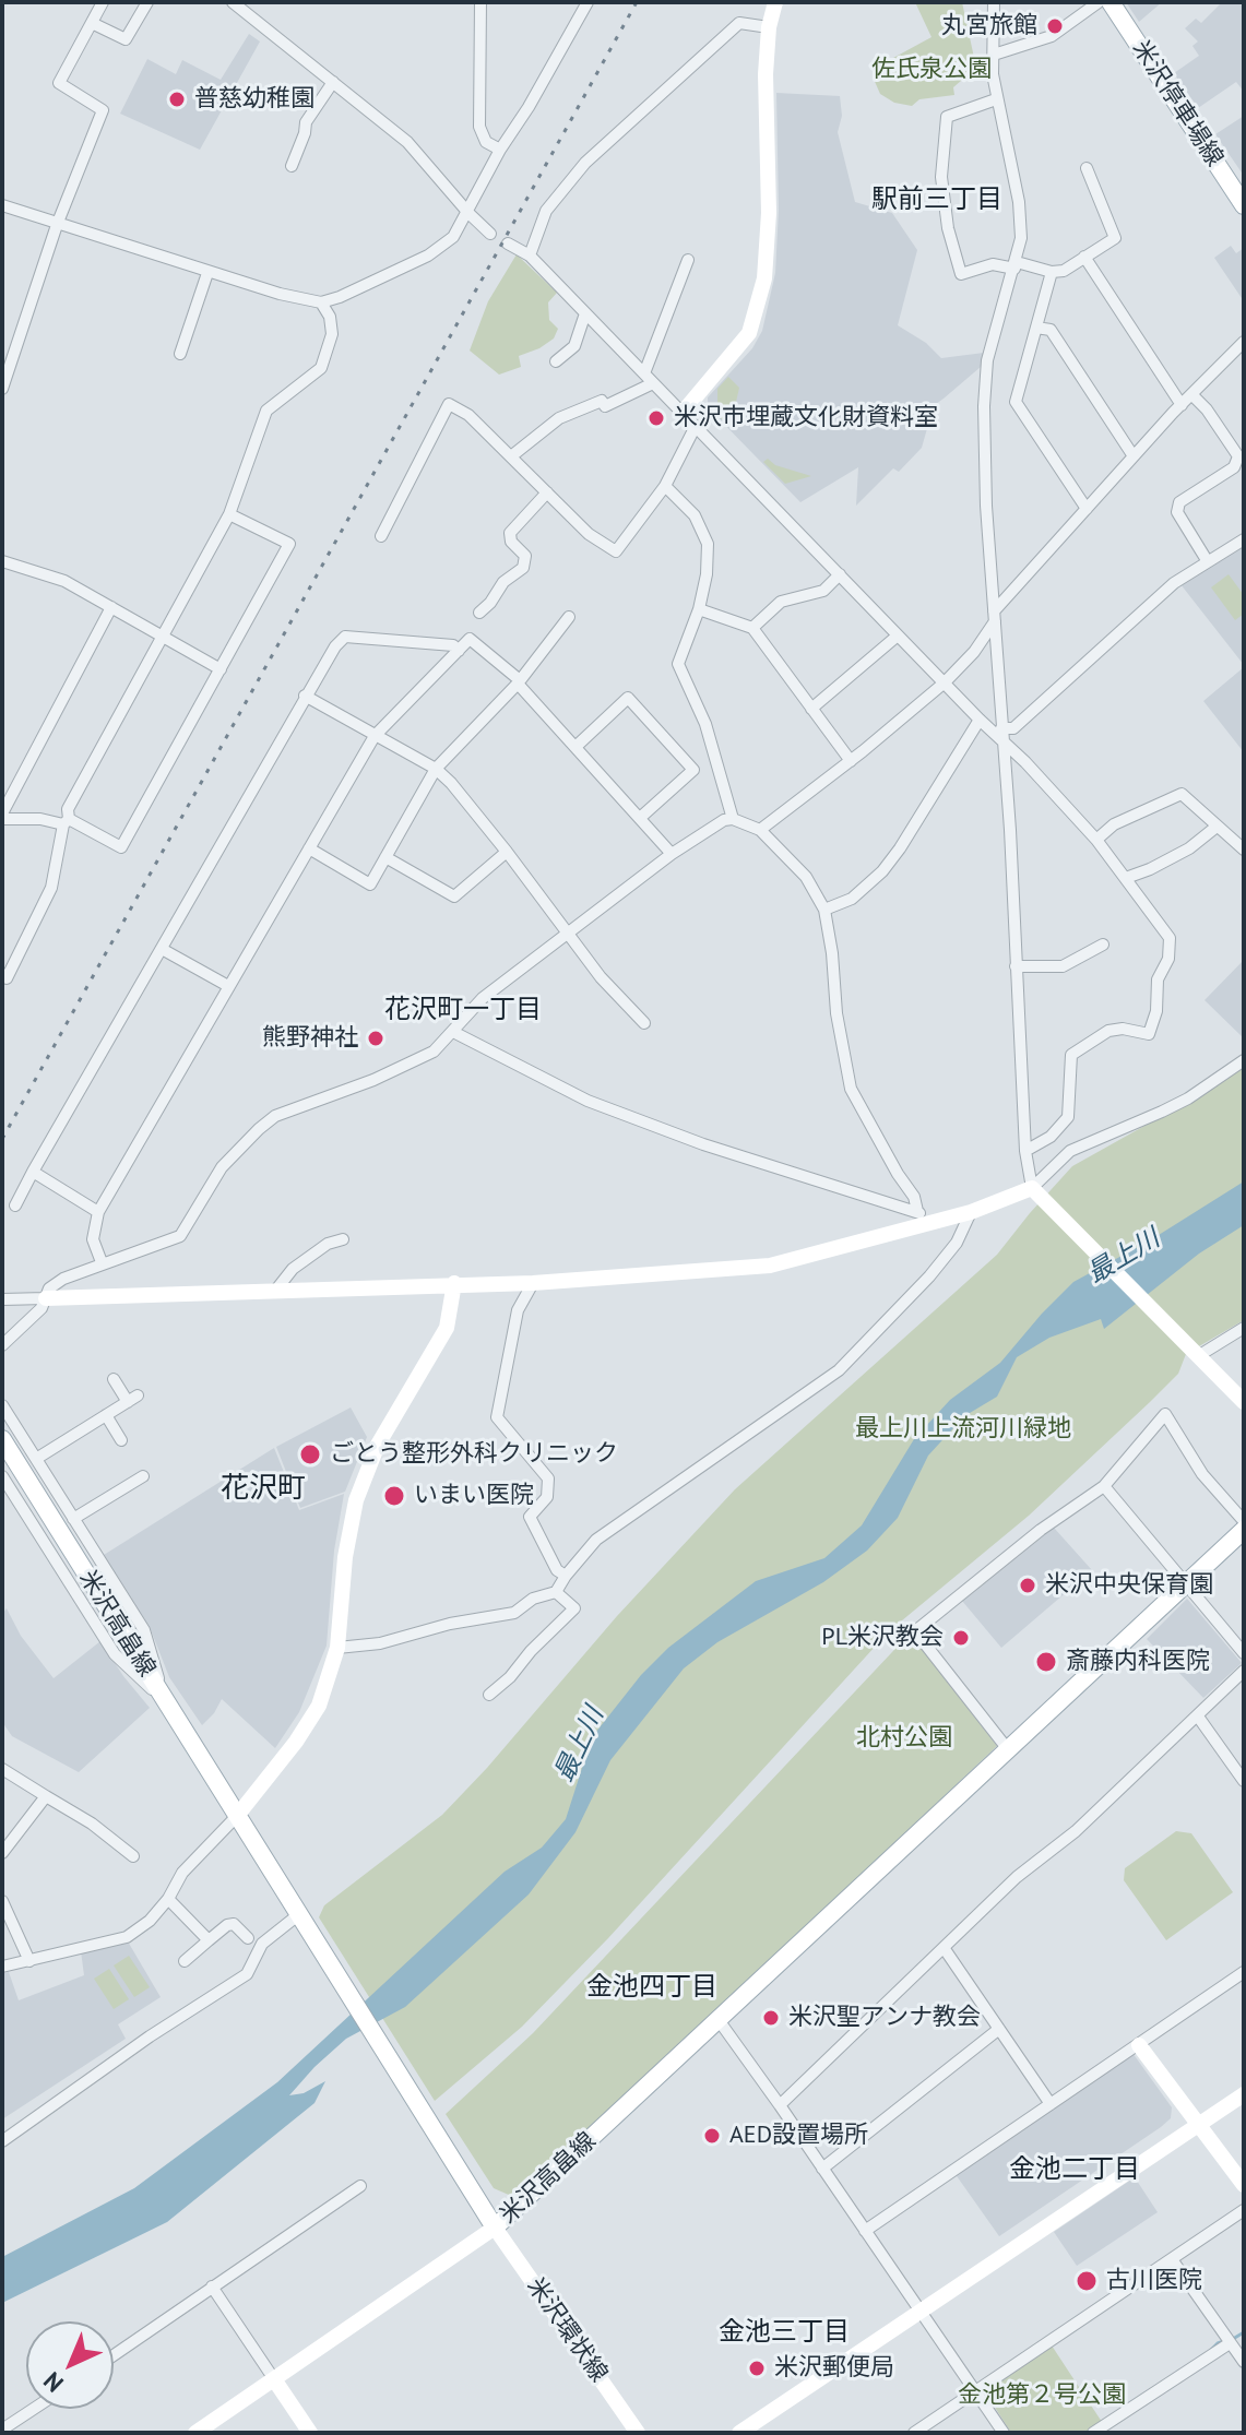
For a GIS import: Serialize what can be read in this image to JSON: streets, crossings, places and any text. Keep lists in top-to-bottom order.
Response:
{
  "streets": {
    "main road": ["米沢停車場線", "米沢高畠線"],
    "street": ["米沢環状線"]
  },
  "crossings": [
    ["米沢高畠線", "米沢環状線"]
  ],
  "districts": [
    "駅前三丁目",
    "花沢町一丁目",
    "花沢町",
    "金池四丁目",
    "金池二丁目",
    "金池三丁目"
  ],
  "water": ["最上川"],
  "parks": [
    "佐氏泉公園",
    "最上川上流河川緑地",
    "北村公園",
    "金池第２号公園"
  ],
  "places": [
    "丸宮旅館",
    "普慈幼稚園",
    "米沢市埋蔵文化財資料室",
    "熊野神社",
    "ごとう整形外科クリニック",
    "いまい医院",
    "米沢中央保育園",
    "PL米沢教会",
    "斎藤内科医院",
    "米沢聖アンナ教会",
    "AED設置場所",
    "古川医院",
    "米沢郵便局"
  ],
  "north": "bottom left"
}
